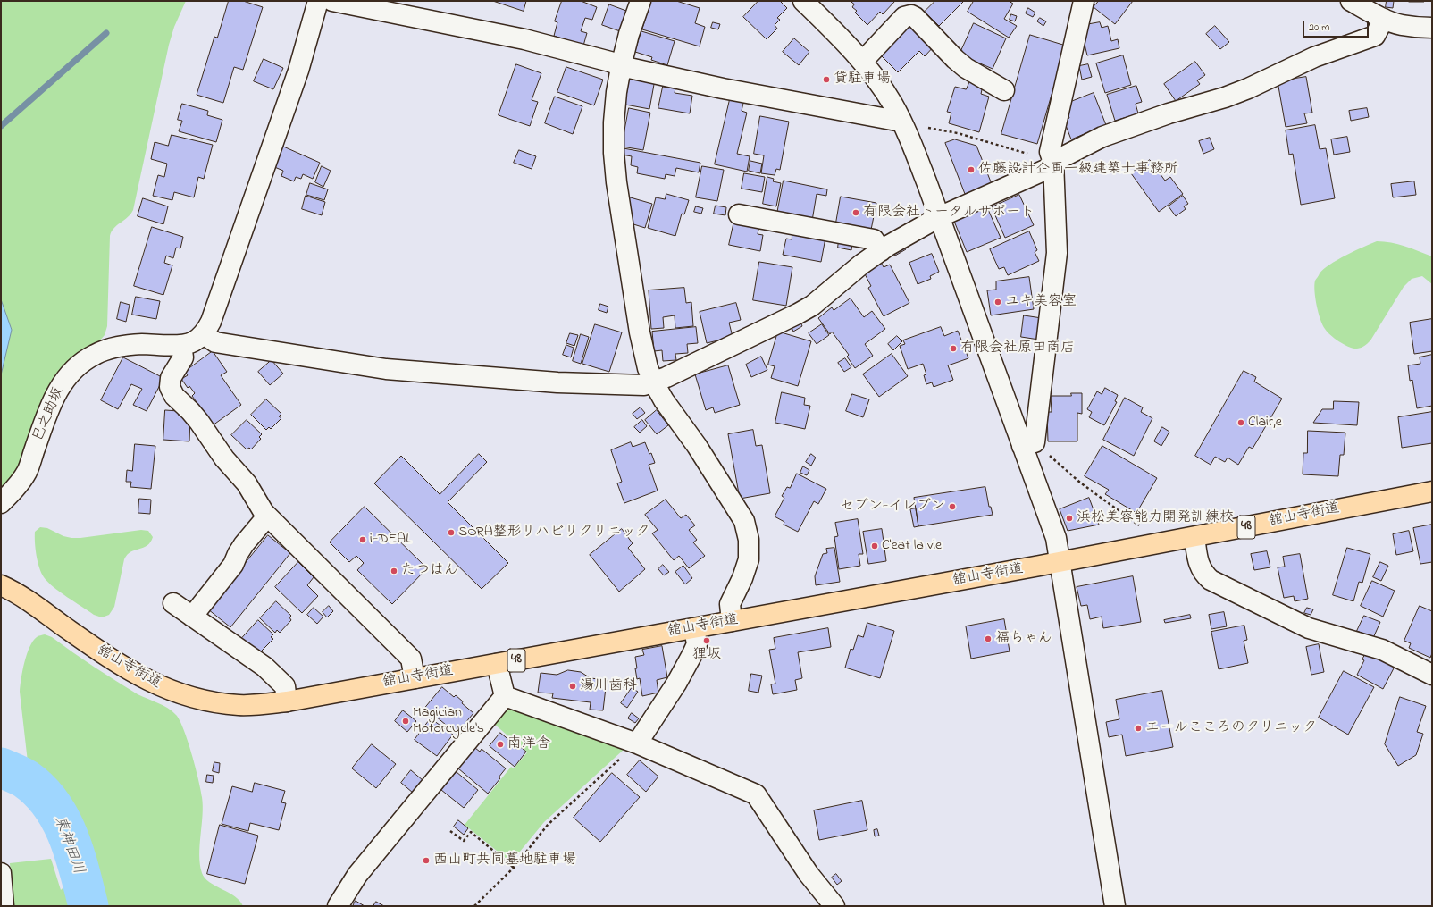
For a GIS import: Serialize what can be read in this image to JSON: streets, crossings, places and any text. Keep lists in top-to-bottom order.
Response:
{
  "streets": {
    "main road": ["舘山寺街道", "48"],
    "street": ["巳之助坂"]
  },
  "water": ["東神田川"],
  "places": [
    "貸駐車場",
    "佐藤設計企画一級建築士事務所",
    "有限会社トータルサポート",
    "ユキ美容室",
    "有限会社原田商店",
    "Clair,e",
    "セブン-イレブン",
    "浜松美容能力開発訓練校",
    "SORA整形リハビリクリニック",
    "i-DEAL",
    "C'eat la vie",
    "たつはん",
    "福ちゃん",
    "狸坂",
    "湯川歯科",
    "Magician Motorcycle's",
    "エールこころのクリニック",
    "南洋舎",
    "西山町共同墓地駐車場"
  ],
  "scale_bar": "20 m"
}
